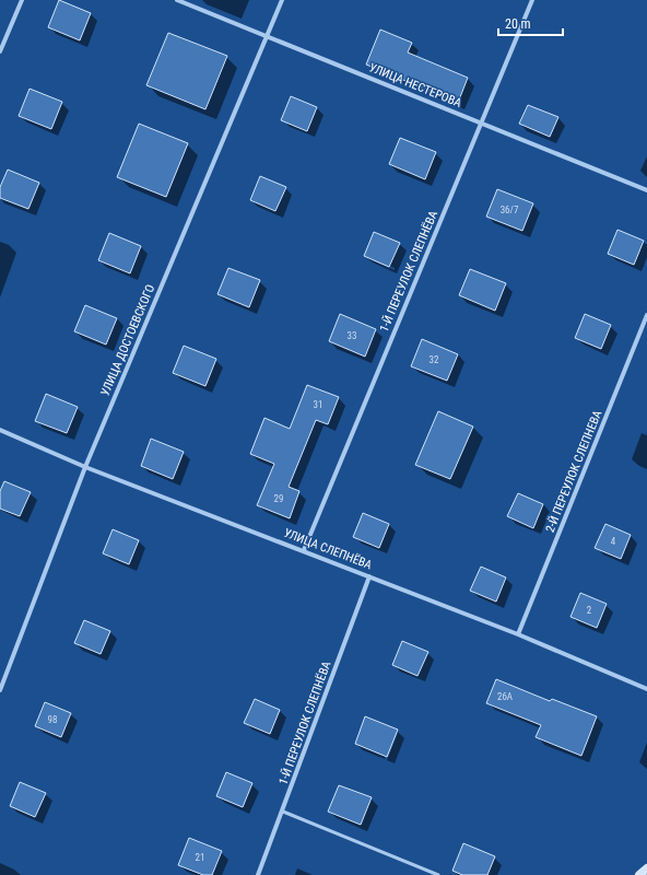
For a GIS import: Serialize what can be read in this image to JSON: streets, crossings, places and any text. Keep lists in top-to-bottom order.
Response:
{
  "streets": {
    "street": [
      "УЛИЦА НЕСТЕРОВА",
      "1-Й ПЕРЕУЛОК СЛЕПНЁВА",
      "УЛИЦА ДОСТОЕВСКОГО",
      "2-Й ПЕРЕУЛОК СЛЕПНЕВА",
      "УЛИЦА СЛЕПНЁВА"
    ]
  },
  "crossings": [
    ["УЛИЦА НЕСТЕРОВА", "1-Й ПЕРЕУЛОК СЛЕПНЁВА"],
    ["УЛИЦА НЕСТЕРОВА", "УЛИЦА ДОСТОЕВСКОГО"],
    ["1-Й ПЕРЕУЛОК СЛЕПНЁВА", "УЛИЦА СЛЕПНЁВА"],
    ["УЛИЦА ДОСТОЕВСКОГО", "УЛИЦА СЛЕПНЁВА"],
    ["2-Й ПЕРЕУЛОК СЛЕПНЕВА", "УЛИЦА СЛЕПНЁВА"]
  ],
  "house_numbers": [
    "36/7",
    "33",
    "32",
    "31",
    "29",
    "4",
    "2",
    "26А",
    "98",
    "21"
  ],
  "scale_bar": "20 m"
}
